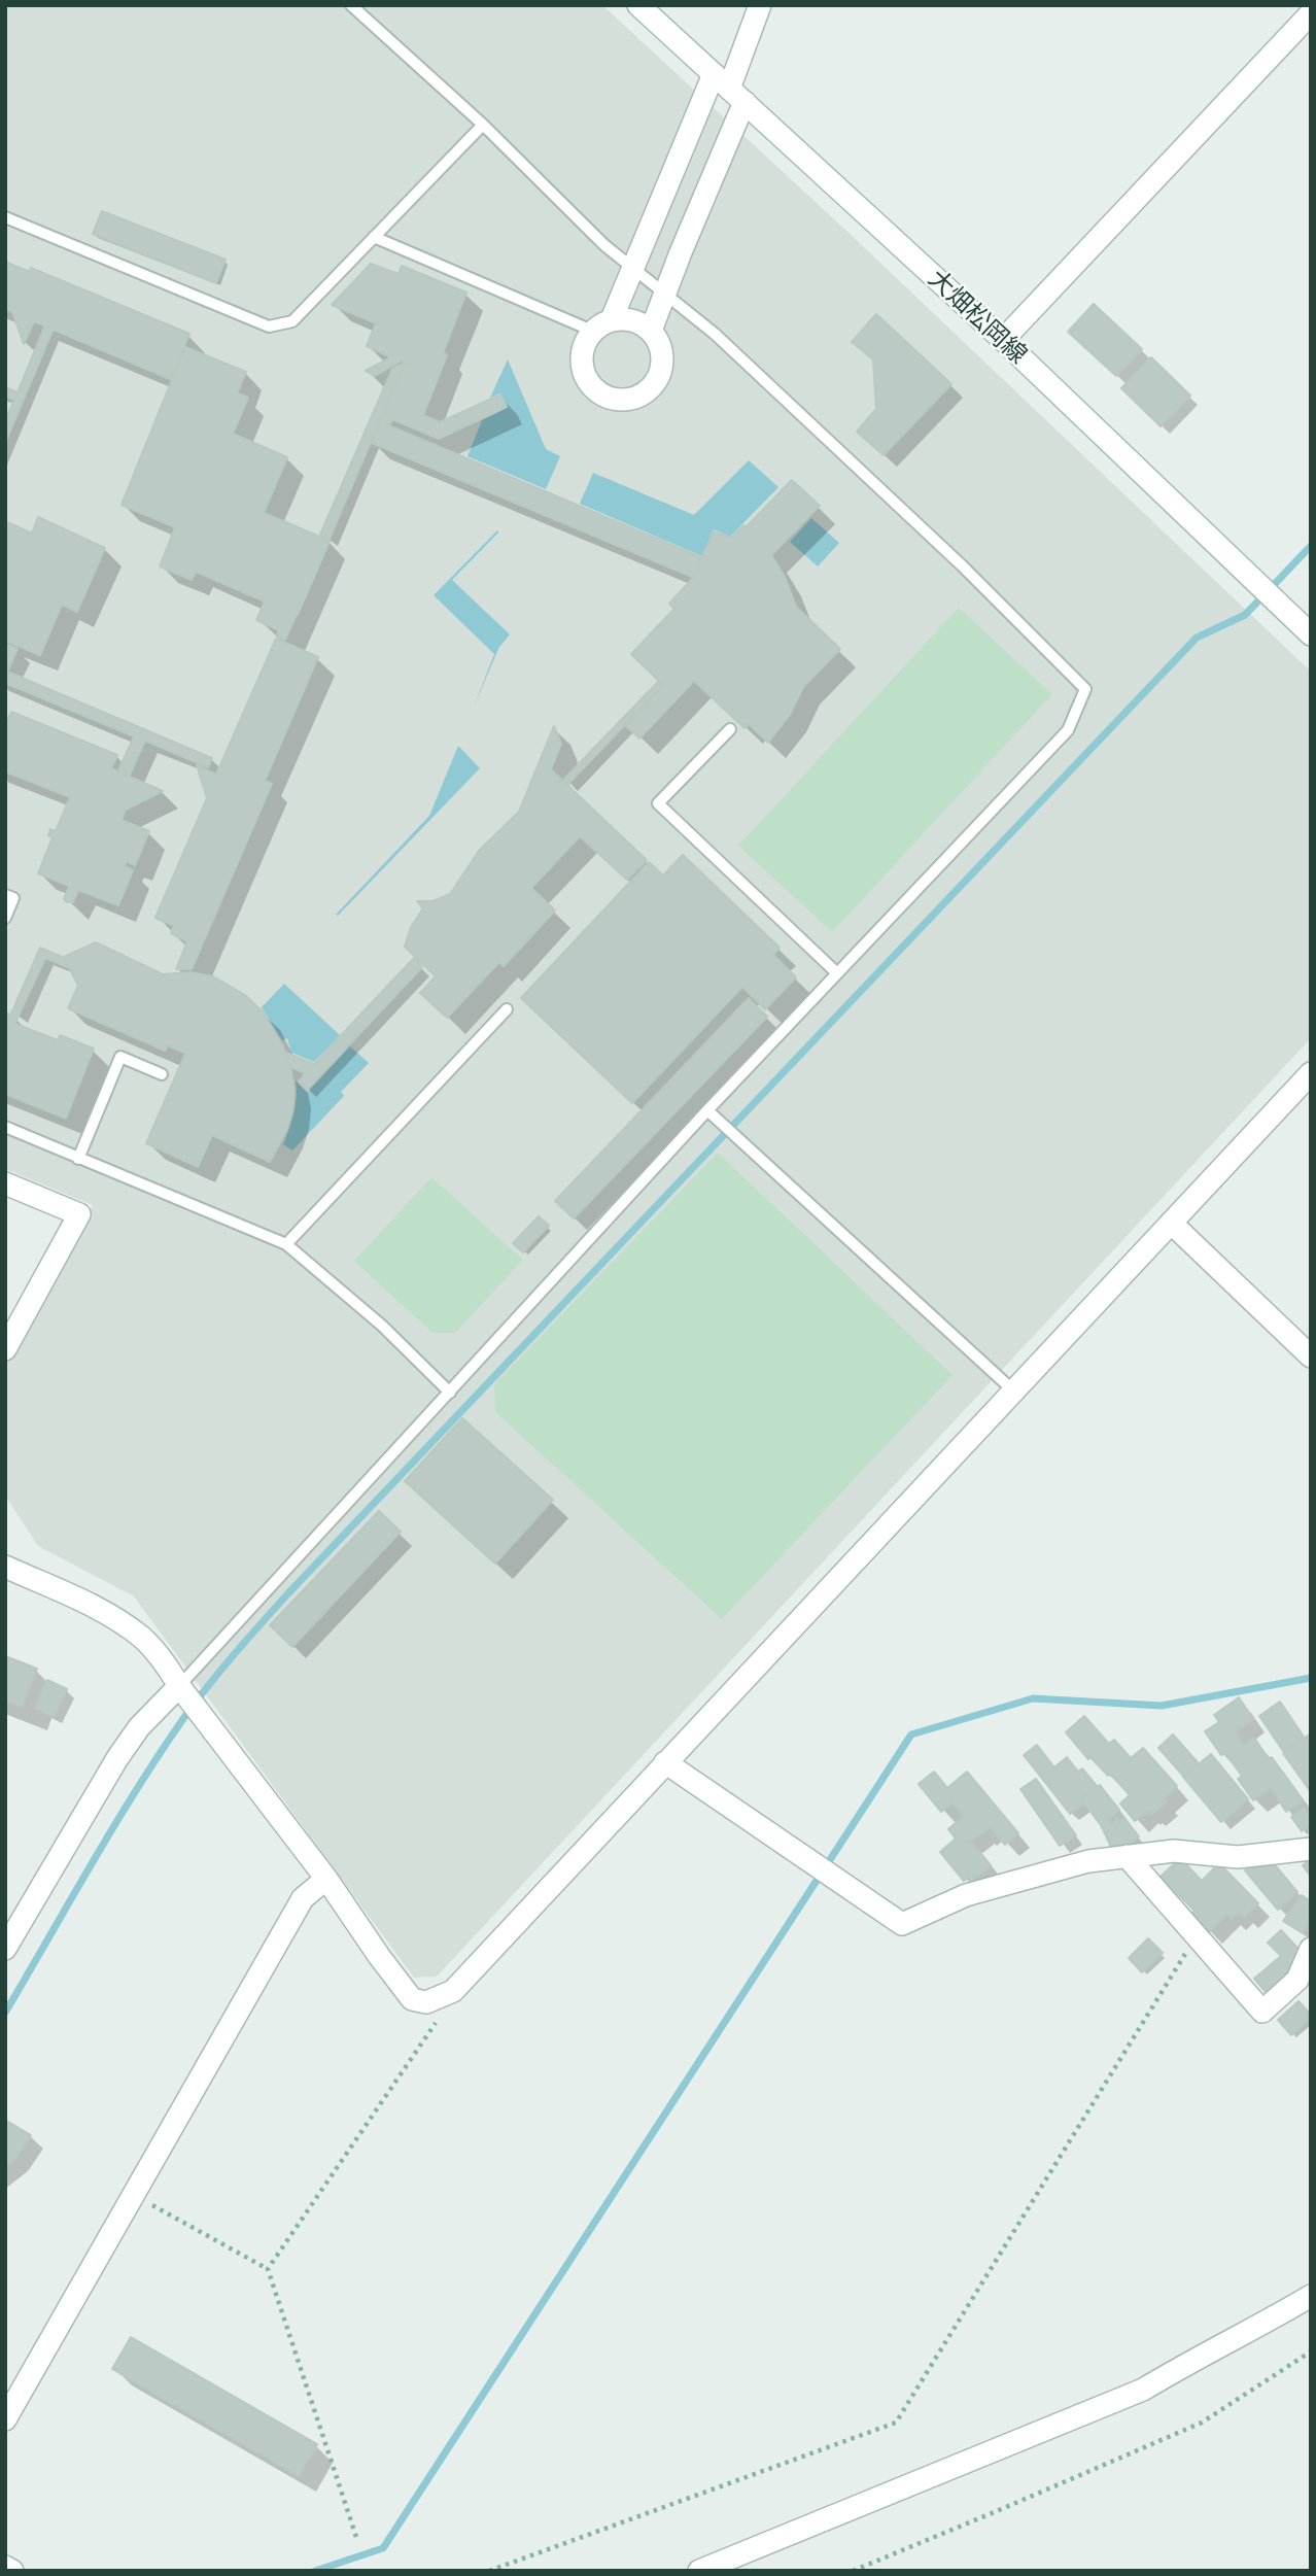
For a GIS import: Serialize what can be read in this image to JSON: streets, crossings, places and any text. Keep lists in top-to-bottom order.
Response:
{
  "streets": {
    "street": ["大畑松岡線"]
  }
}
